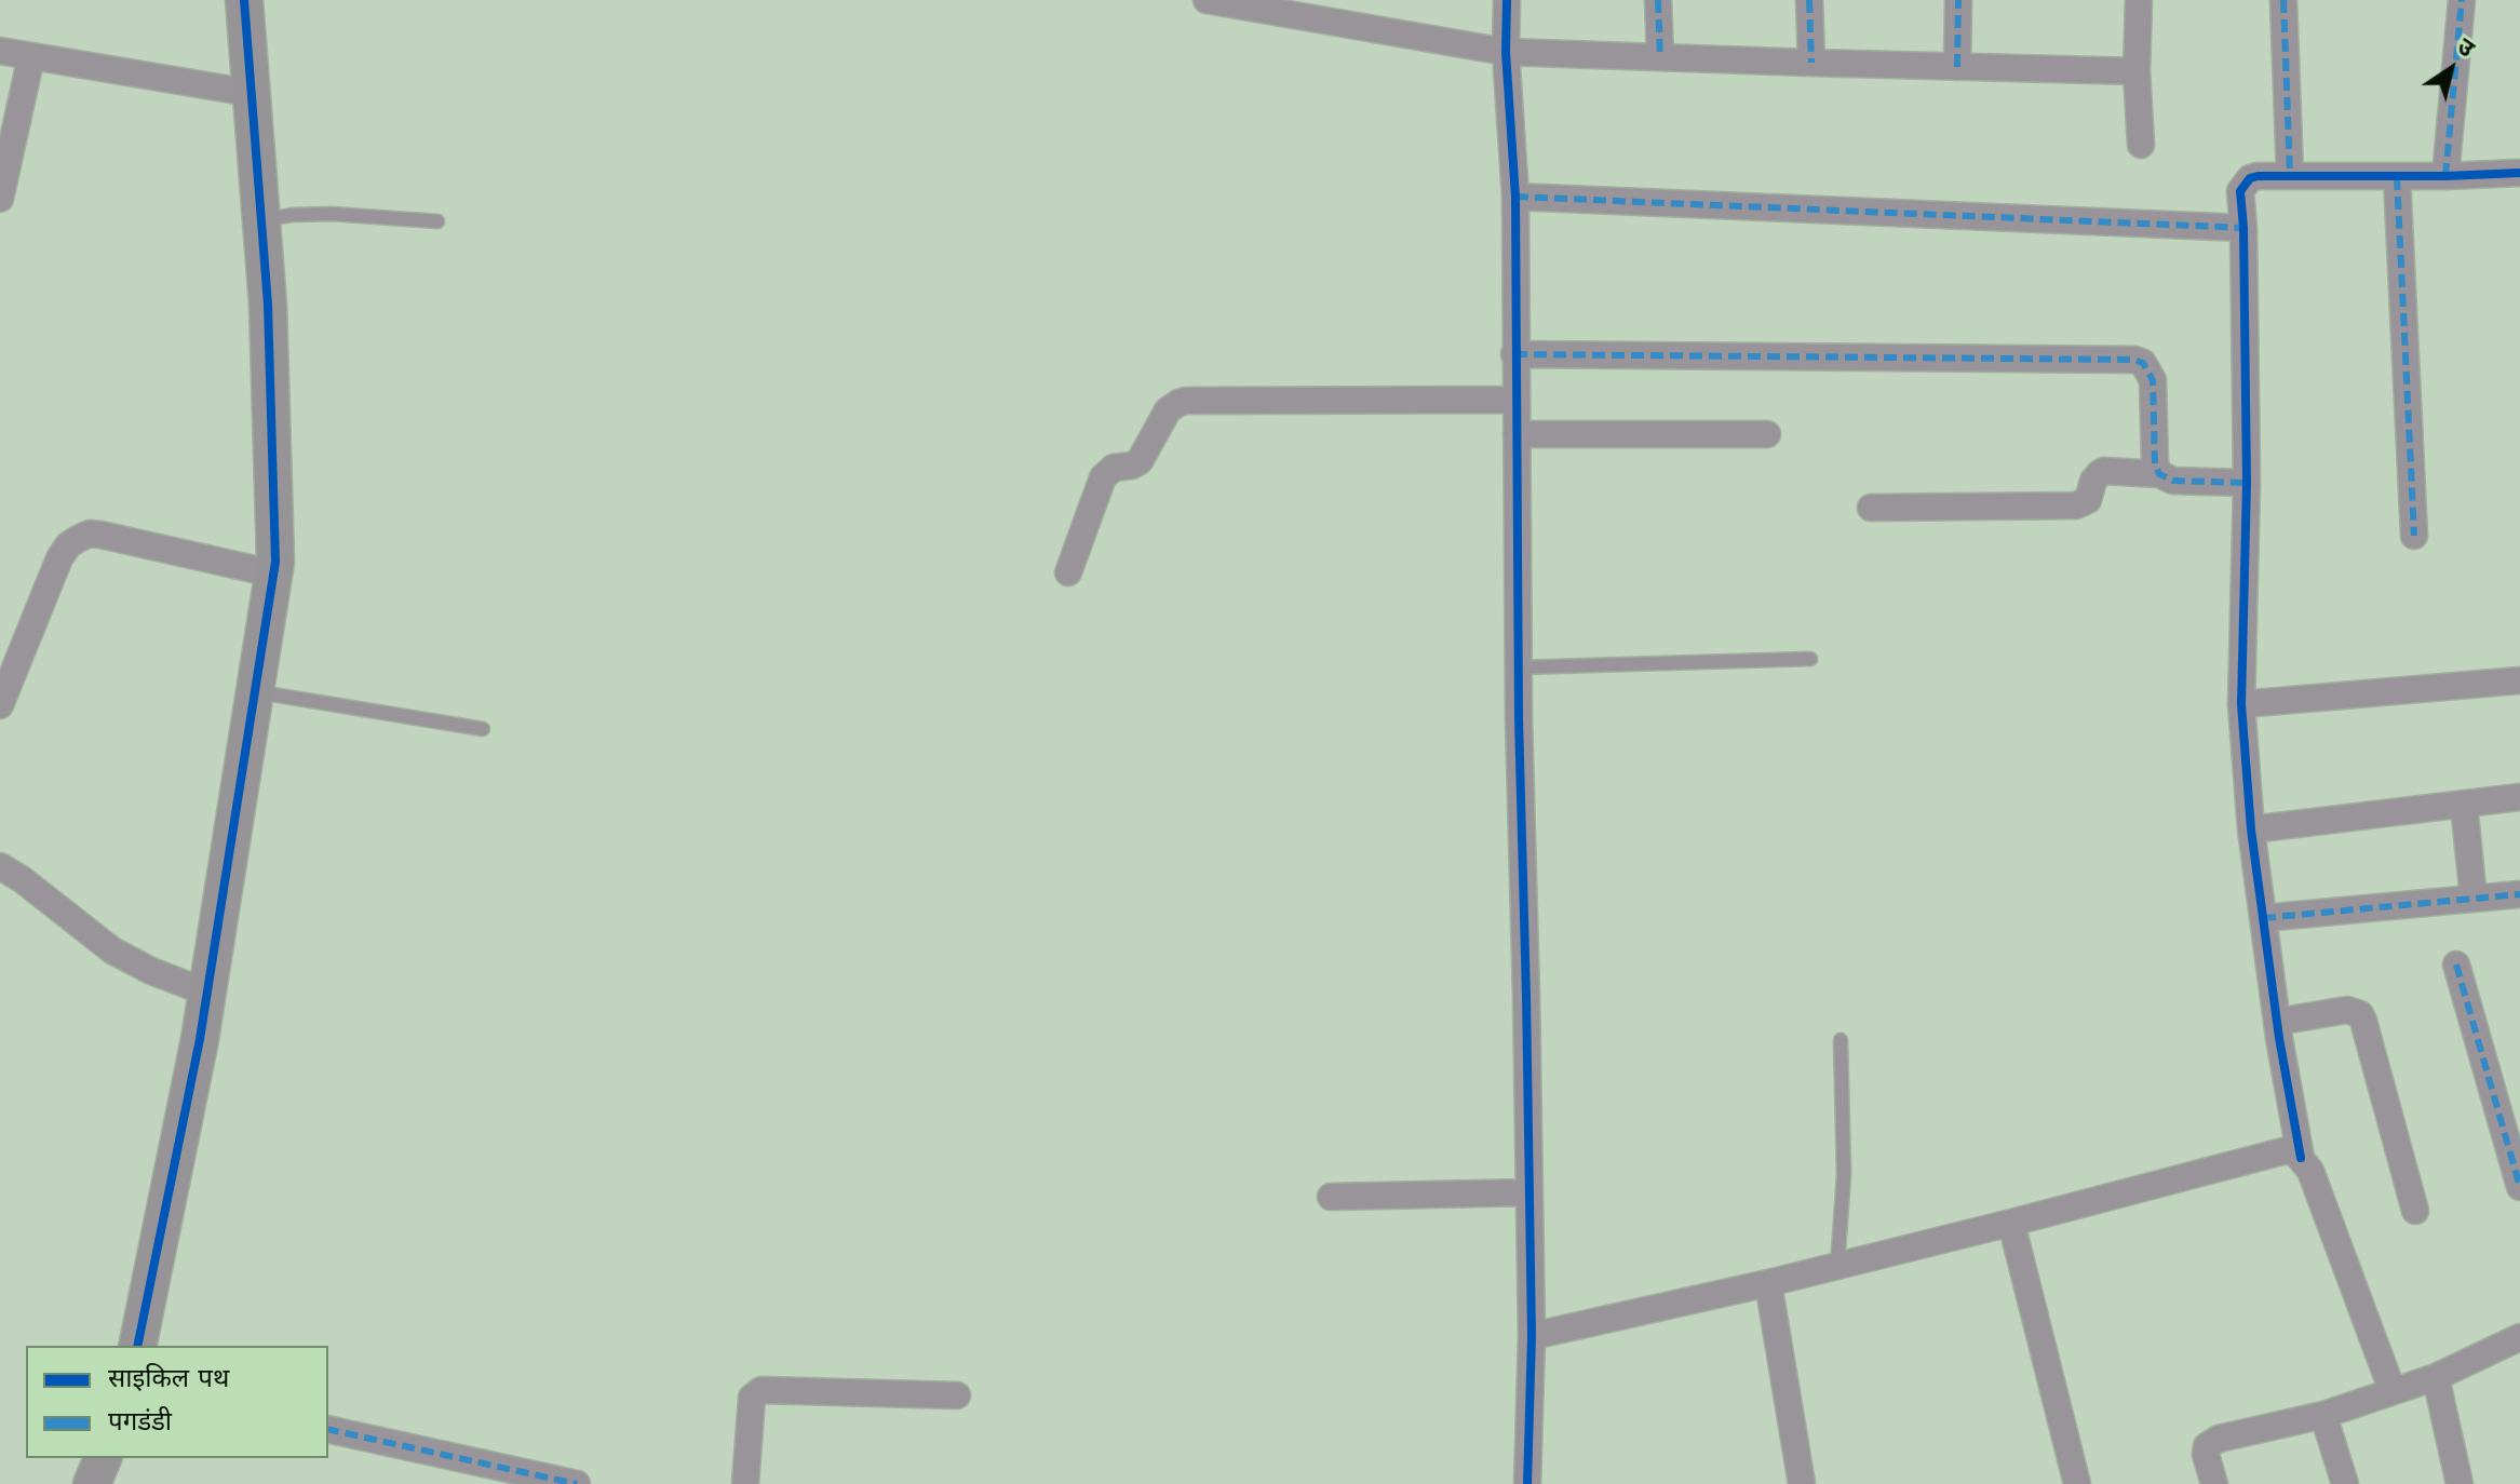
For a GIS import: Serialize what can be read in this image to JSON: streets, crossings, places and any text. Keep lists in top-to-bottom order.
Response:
{
  "legend": ["साइकिल पथ", "पगडंडी"],
  "north": "top right"
}
